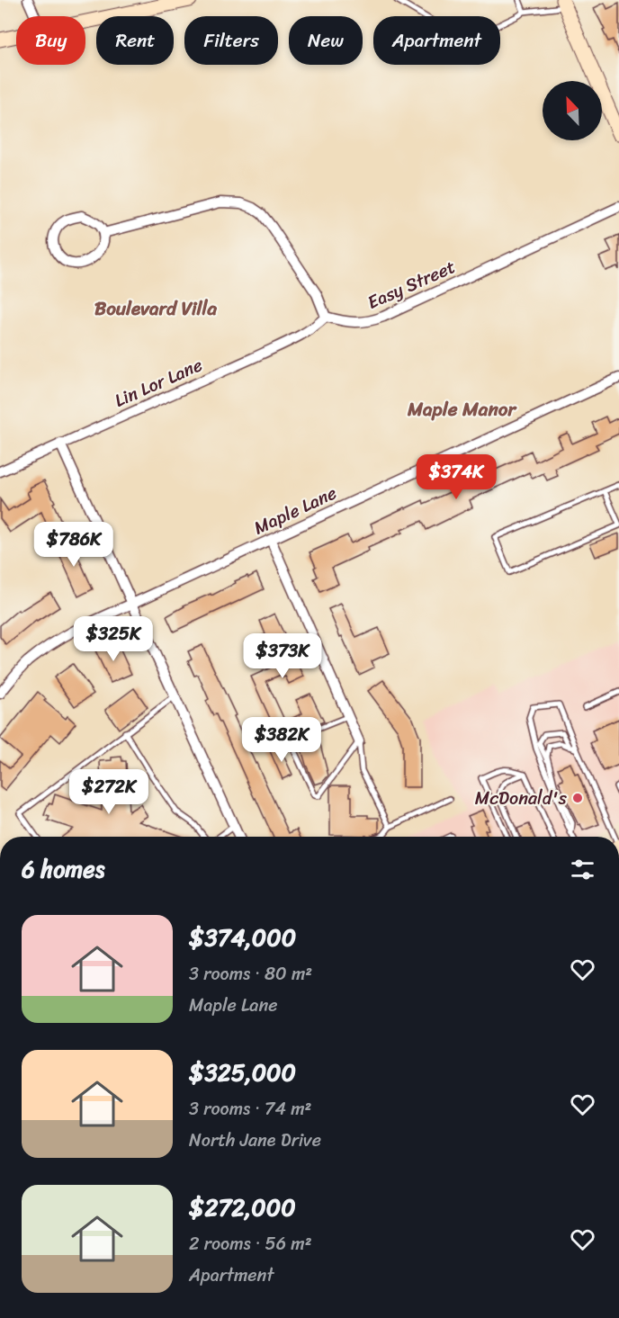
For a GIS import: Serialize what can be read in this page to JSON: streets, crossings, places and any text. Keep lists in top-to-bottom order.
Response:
{
  "streets": {
    "street": ["Easy Street", "Lin Lor Lane", "Maple Lane"]
  },
  "crossings": [
    ["Easy Street", "Lin Lor Lane"]
  ],
  "districts": ["Boulevard Villa", "Maple Manor"],
  "places": ["McDonald's"],
  "north": "top left",
  "page": {
    "chip": [
      "Buy",
      "Rent",
      "Filters",
      "New",
      "Apartment"
    ],
    "price": [
      "$374K",
      "$786K",
      "$325K",
      "$373K",
      "$382K",
      "$272K"
    ],
    "heading": "6 homes",
    "list": [
      {
        "name": "$374,000",
        "note": "3 rooms · 80 m² · Maple Lane"
      },
      {
        "name": "$325,000",
        "note": "3 rooms · 74 m² · North Jane Drive"
      },
      {
        "name": "$272,000",
        "note": "2 rooms · 56 m² · Apartment"
      }
    ]
  }
}
